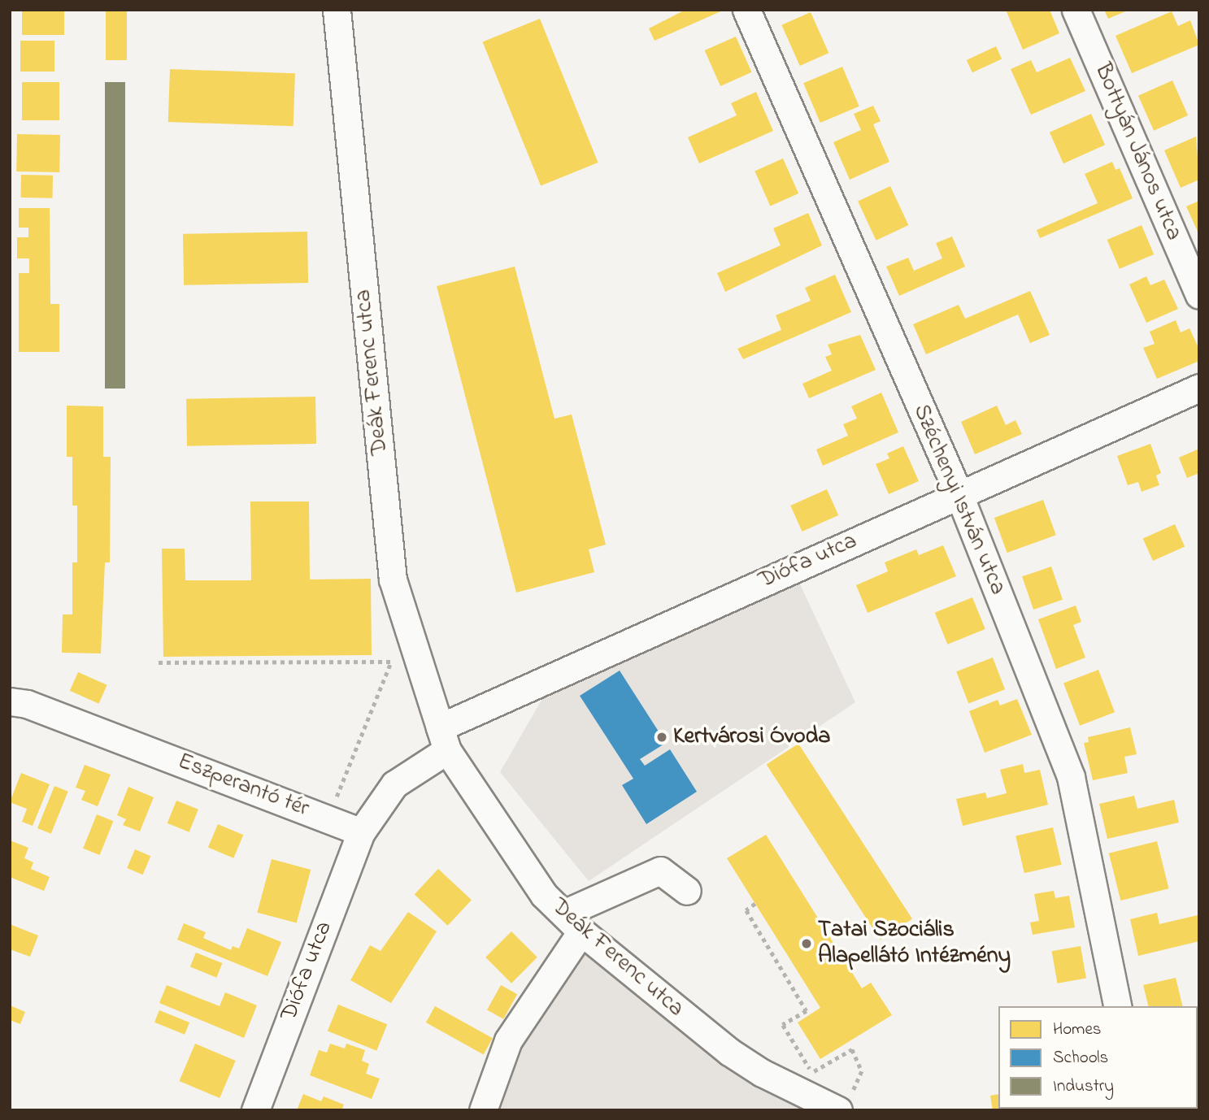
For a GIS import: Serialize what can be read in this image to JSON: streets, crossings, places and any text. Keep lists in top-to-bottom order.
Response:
{
  "streets": {
    "street": [
      "Bottyán János utca",
      "Deák Ferenc utca",
      "Széchenyi István utca",
      "Diófa utca",
      "Eszperantó tér"
    ]
  },
  "crossings": [
    ["Deák Ferenc utca", "Diófa utca"],
    ["Széchenyi István utca", "Diófa utca"],
    ["Diófa utca", "Eszperantó tér"]
  ],
  "places": ["Kertvárosi Óvoda", "Tatai Szociális Alapellátó Intézmény"],
  "legend": ["Homes", "Schools", "Industry"]
}
